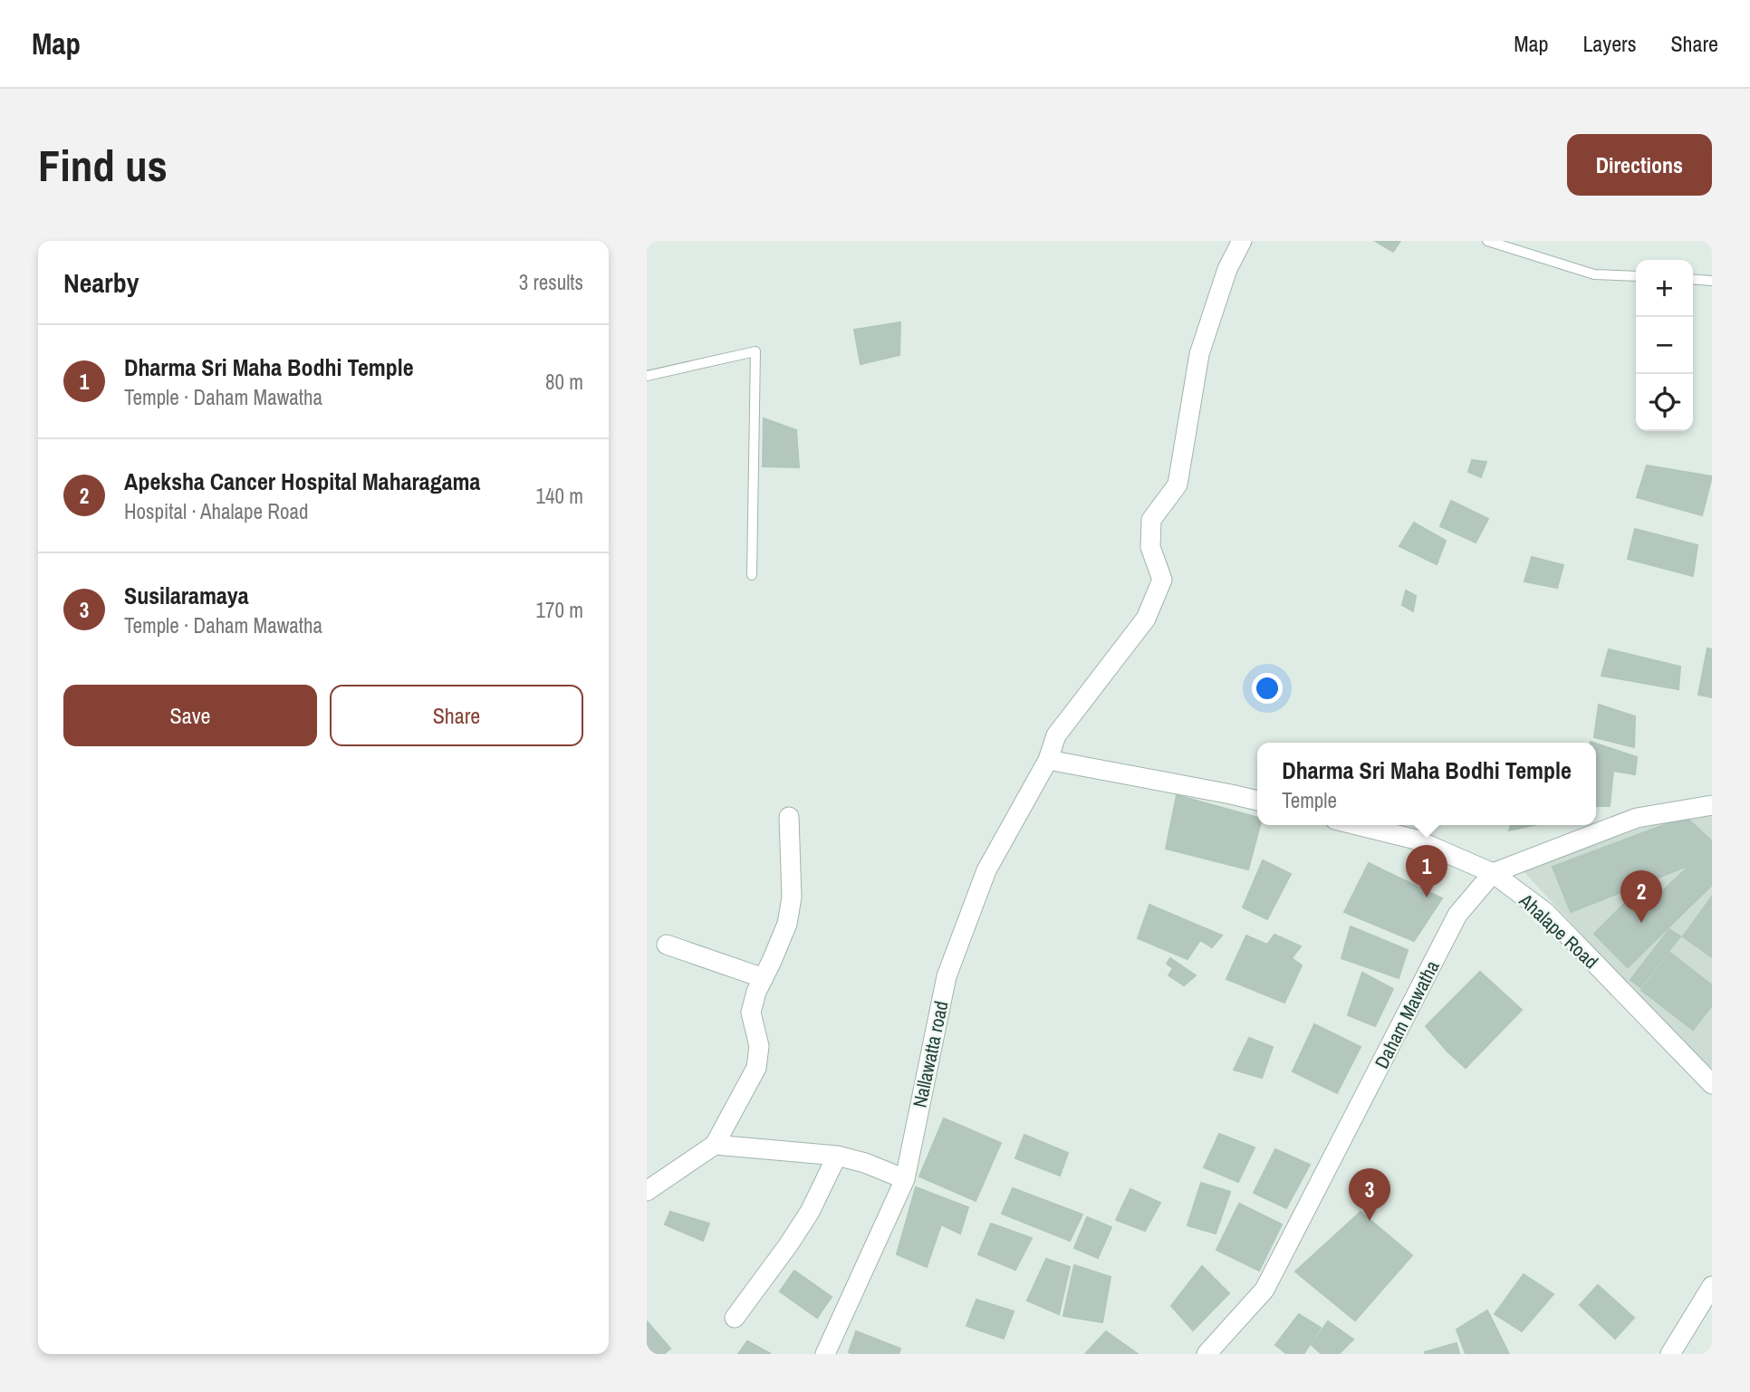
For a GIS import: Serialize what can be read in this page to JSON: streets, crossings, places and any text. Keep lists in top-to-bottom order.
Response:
{
  "streets": {
    "street": ["Ahalape Road", "Daham Mawatha", "Nallawatta road"]
  },
  "crossings": [
    ["Ahalape Road", "Daham Mawatha"]
  ],
  "page": {
    "header": "Map",
    "nav": ["Map", "Layers", "Share"],
    "buttons": [
      "Directions",
      ["Save", "Share"]
    ],
    "title": "Find us",
    "heading": ["Nearby", "3 results"],
    "map_buttons": ["+", "−"],
    "list": [
      {
        "mark": "1",
        "name": "Dharma Sri Maha Bodhi Temple",
        "note": "Temple · Daham Mawatha",
        "value": "80 m"
      },
      {
        "mark": "2",
        "name": "Apeksha Cancer Hospital Maharagama",
        "note": "Hospital · Ahalape Road",
        "value": "140 m"
      },
      {
        "mark": "3",
        "name": "Susilaramaya",
        "note": "Temple · Daham Mawatha",
        "value": "170 m"
      }
    ],
    "popup": ["Dharma Sri Maha Bodhi Temple", "Temple"],
    "pins": ["1", "2", "3"]
  }
}
